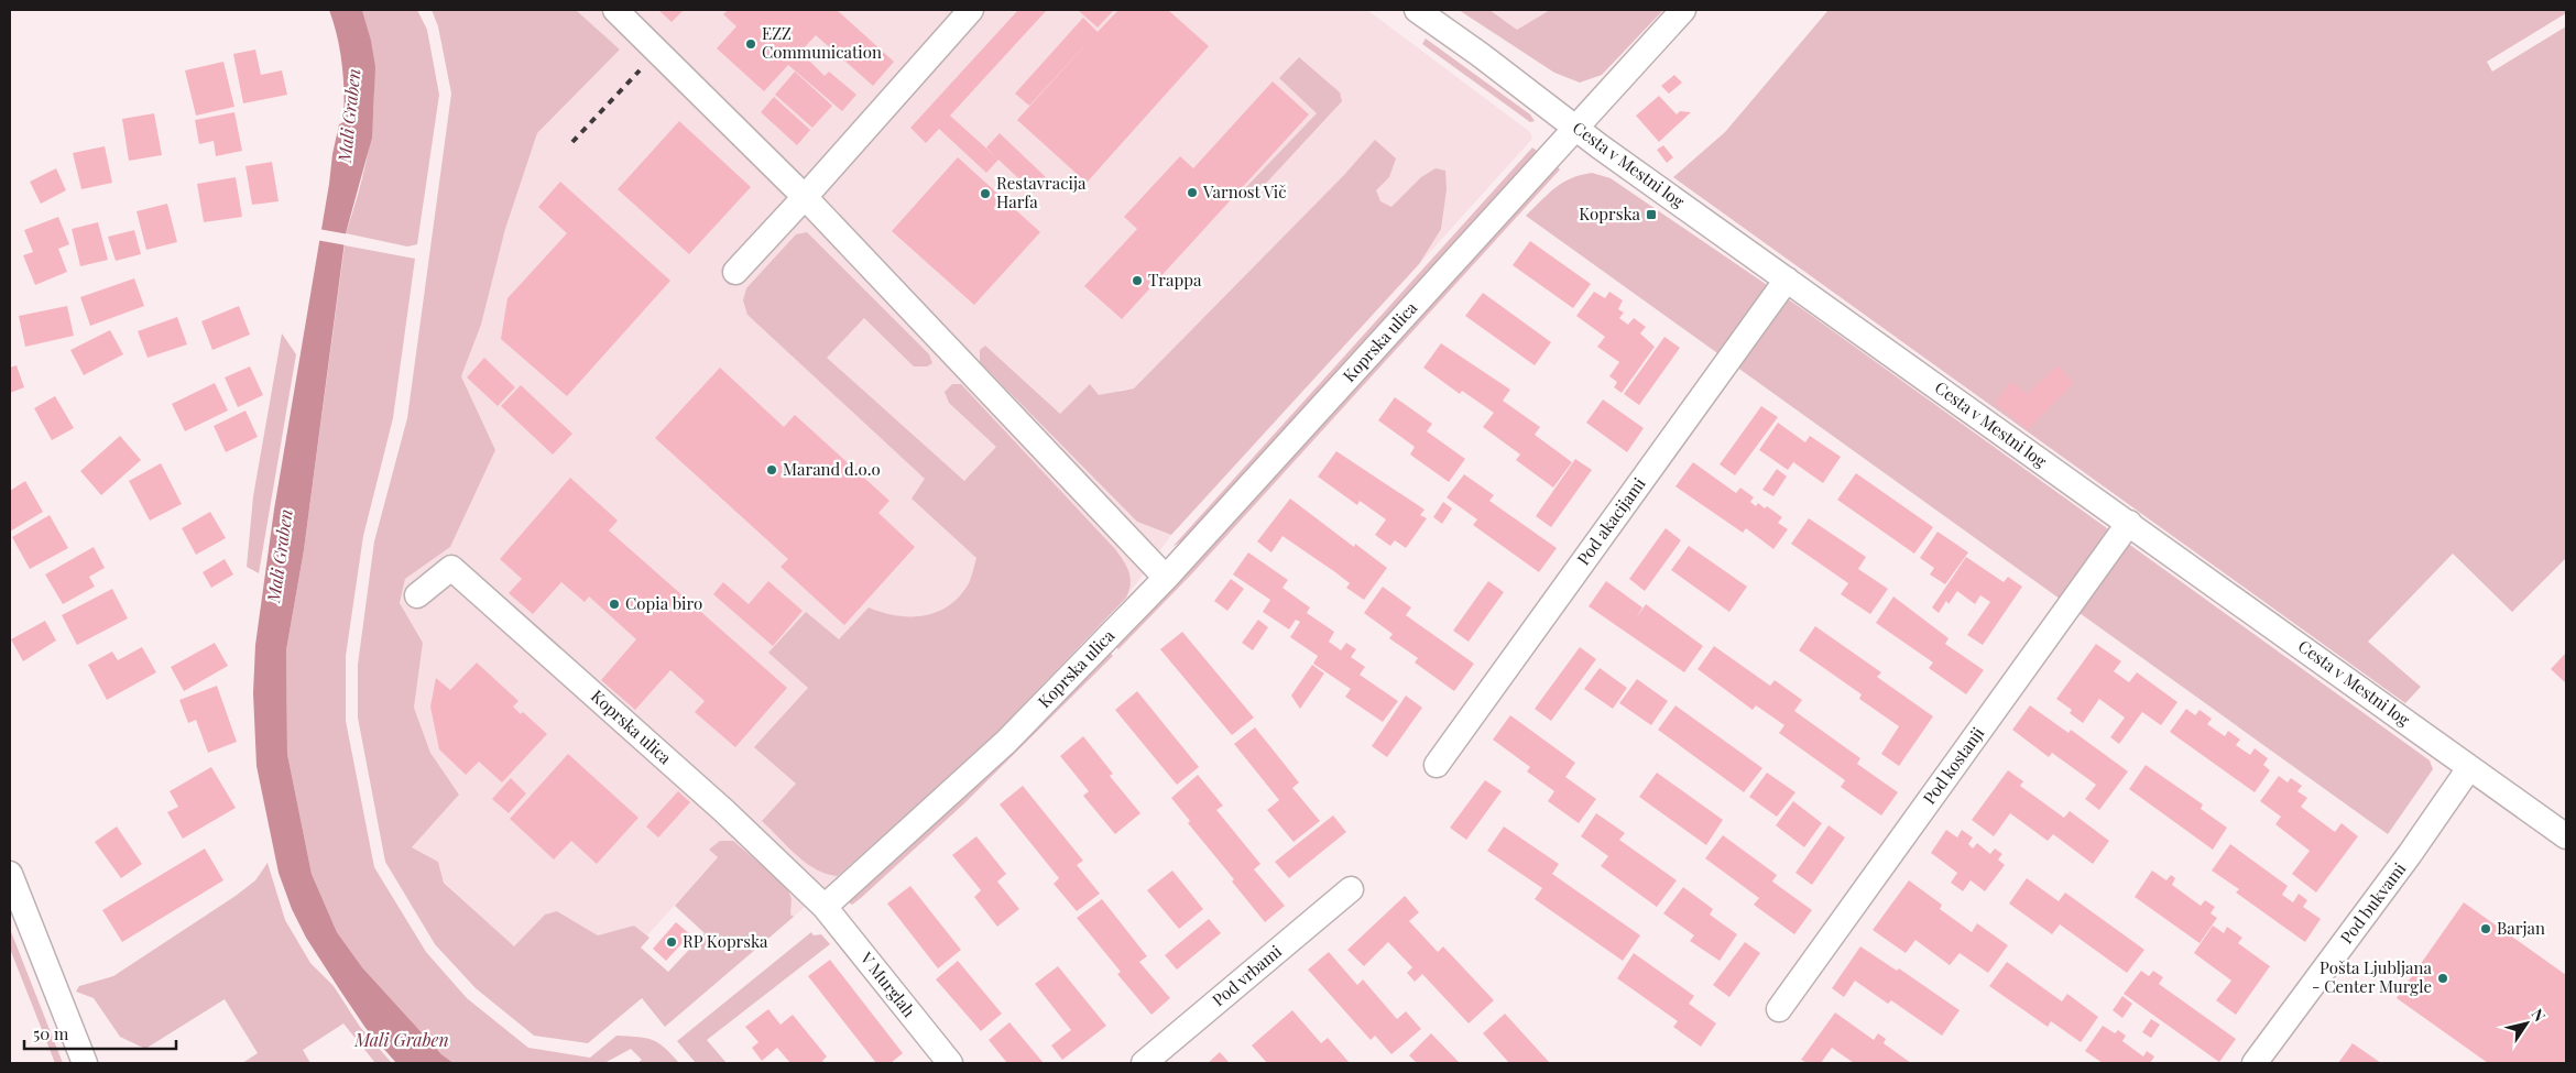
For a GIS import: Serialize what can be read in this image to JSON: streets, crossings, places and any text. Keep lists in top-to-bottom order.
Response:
{
  "streets": {
    "street": [
      "Cesta v Mestni log",
      "Koprska ulica",
      "Pod akacijami",
      "Pod kostanji",
      "Pod bukvami",
      "Pod vrbami",
      "V Murglah"
    ]
  },
  "crossings": [
    ["Cesta v Mestni log", "Koprska ulica"],
    ["Cesta v Mestni log", "Pod akacijami"],
    ["Cesta v Mestni log", "Pod kostanji"],
    ["Cesta v Mestni log", "Pod bukvami"],
    ["Koprska ulica", "V Murglah"]
  ],
  "water": ["Mali Graben"],
  "places": {
    "other": [
      "EZZ Communication",
      "Varnost Vič",
      "Restavracija Harfa",
      "Trappa",
      "Marand d.o.o",
      "Copia biro",
      "Barjan",
      "RP Koprska",
      "Pošta Ljubljana - Center Murgle"
    ],
    "transit": ["Koprska"]
  },
  "scale_bar": "50 m",
  "north": "top right"
}
